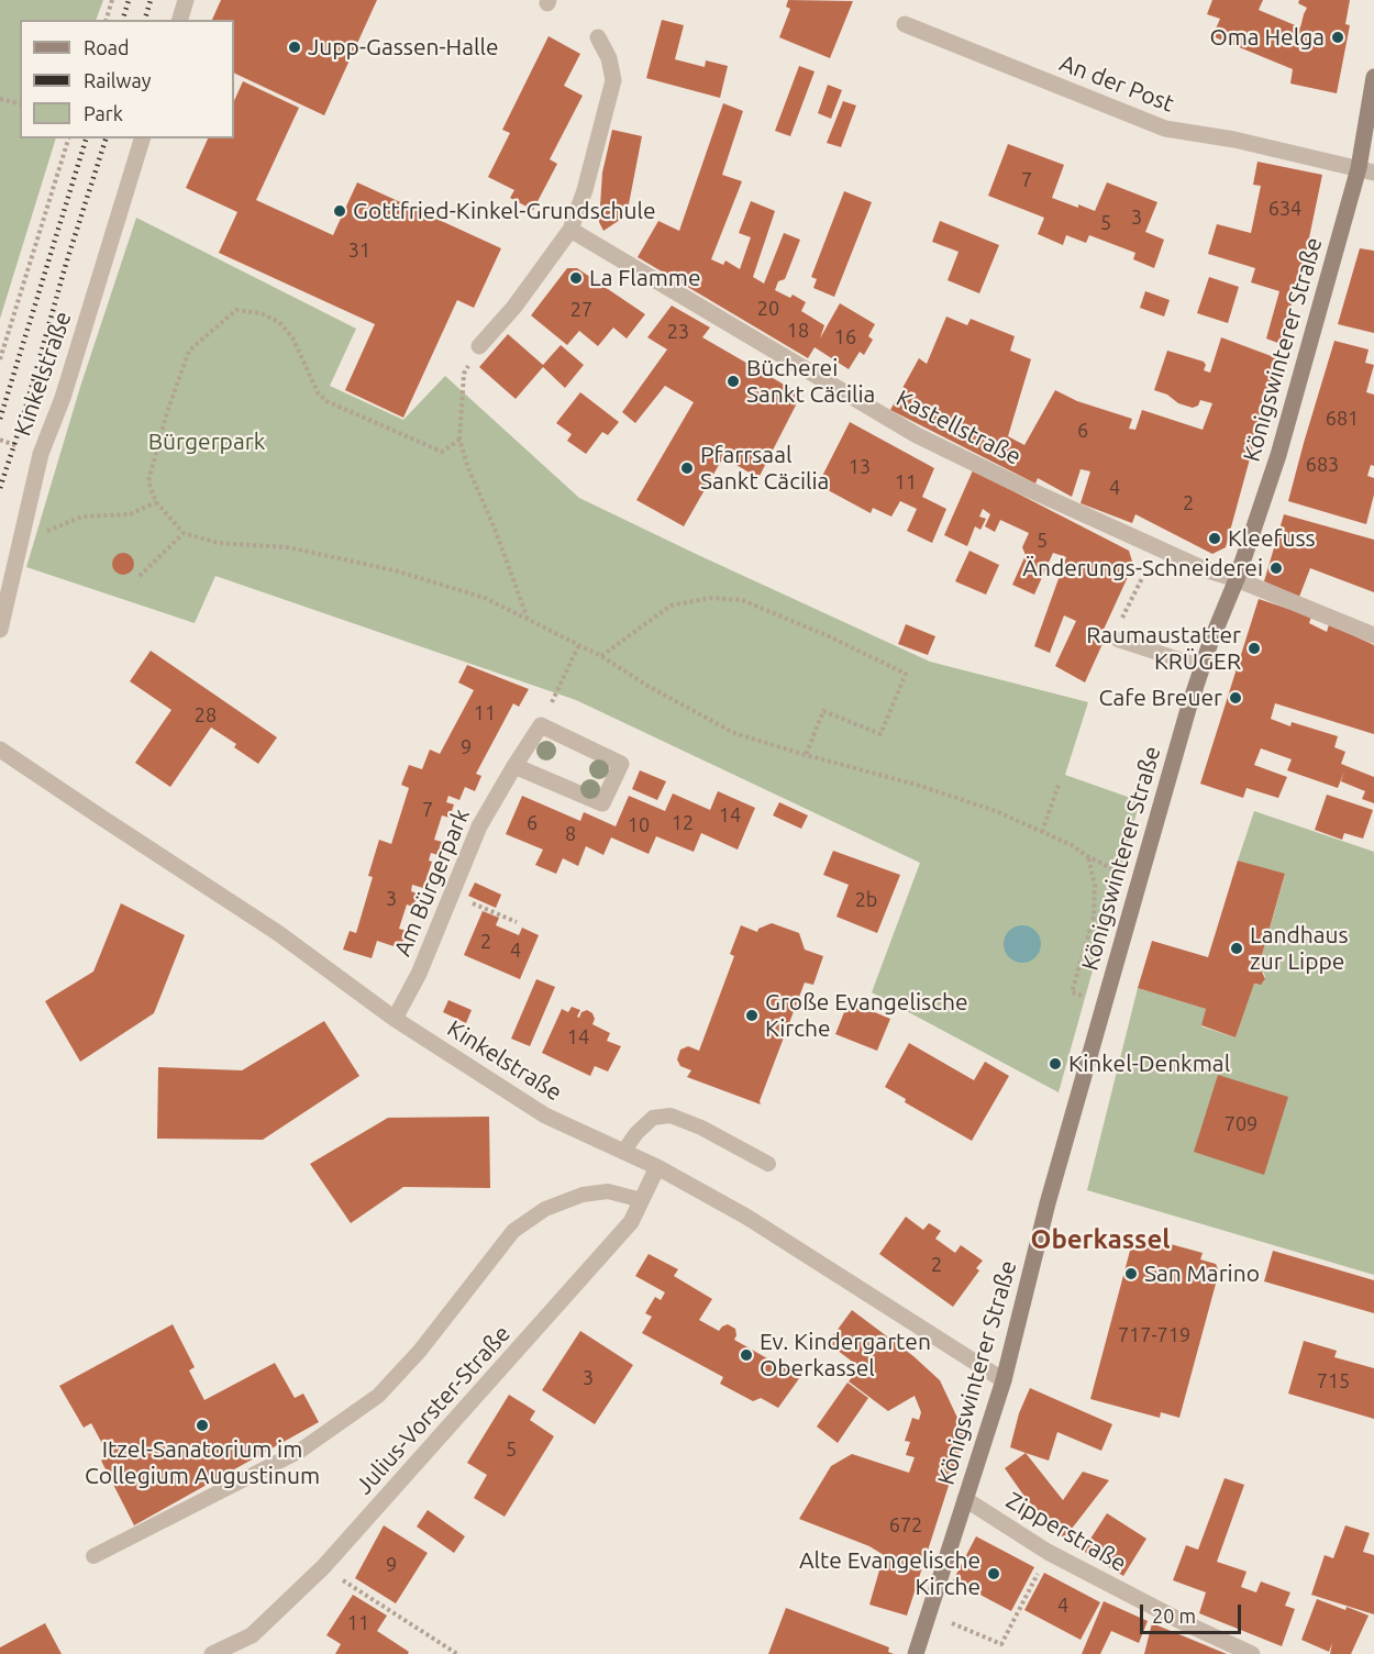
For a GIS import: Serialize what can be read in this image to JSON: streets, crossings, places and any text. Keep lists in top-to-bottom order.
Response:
{
  "streets": {
    "main road": ["Königswinterer Straße"],
    "street": [
      "An der Post",
      "Kinkelstraße",
      "Kastellstraße",
      "Am Bürgerpark",
      "Julius-Vorster-Straße",
      "Zipperstraße"
    ]
  },
  "crossings": [
    ["An der Post", "Königswinterer Straße"],
    ["Königswinterer Straße", "Kinkelstraße"],
    ["Königswinterer Straße", "Kastellstraße"],
    ["Königswinterer Straße", "Zipperstraße"],
    ["Kinkelstraße", "Am Bürgerpark"],
    ["Kinkelstraße", "Julius-Vorster-Straße"]
  ],
  "districts": ["Oberkassel"],
  "parks": ["Bürgerpark"],
  "places": [
    "Oma Helga",
    "Jupp-Gassen-Halle",
    "Gottfried-Kinkel-Grundschule",
    "La Flamme",
    "Bücherei Sankt Cäcilia",
    "Pfarrsaal Sankt Cäcilia",
    "Kleefuss",
    "Änderungs-Schneiderei",
    "Raumaustatter KRÜGER",
    "Cafe Breuer",
    "Landhaus zur Lippe",
    "Große Evangelische Kirche",
    "Kinkel-Denkmal",
    "San Marino",
    "Ev. Kindergarten Oberkassel",
    "Itzel-Sanatorium im Collegium Augustinum",
    "Alte Evangelische Kirche"
  ],
  "house_numbers": [
    "7",
    "634",
    "3",
    "5",
    "31",
    "20",
    "27",
    "18",
    "23",
    "16",
    "681",
    "6",
    "683",
    "13",
    "11",
    "4",
    "2",
    "5",
    "11",
    "28",
    "9",
    "7",
    "14",
    "6",
    "12",
    "10",
    "8",
    "3",
    "2b",
    "2",
    "4",
    "14",
    "709",
    "2",
    "717-719",
    "3",
    "715",
    "5",
    "672",
    "9",
    "4",
    "11"
  ],
  "legend": ["Road", "Railway", "Park"],
  "scale_bar": "20 m"
}
